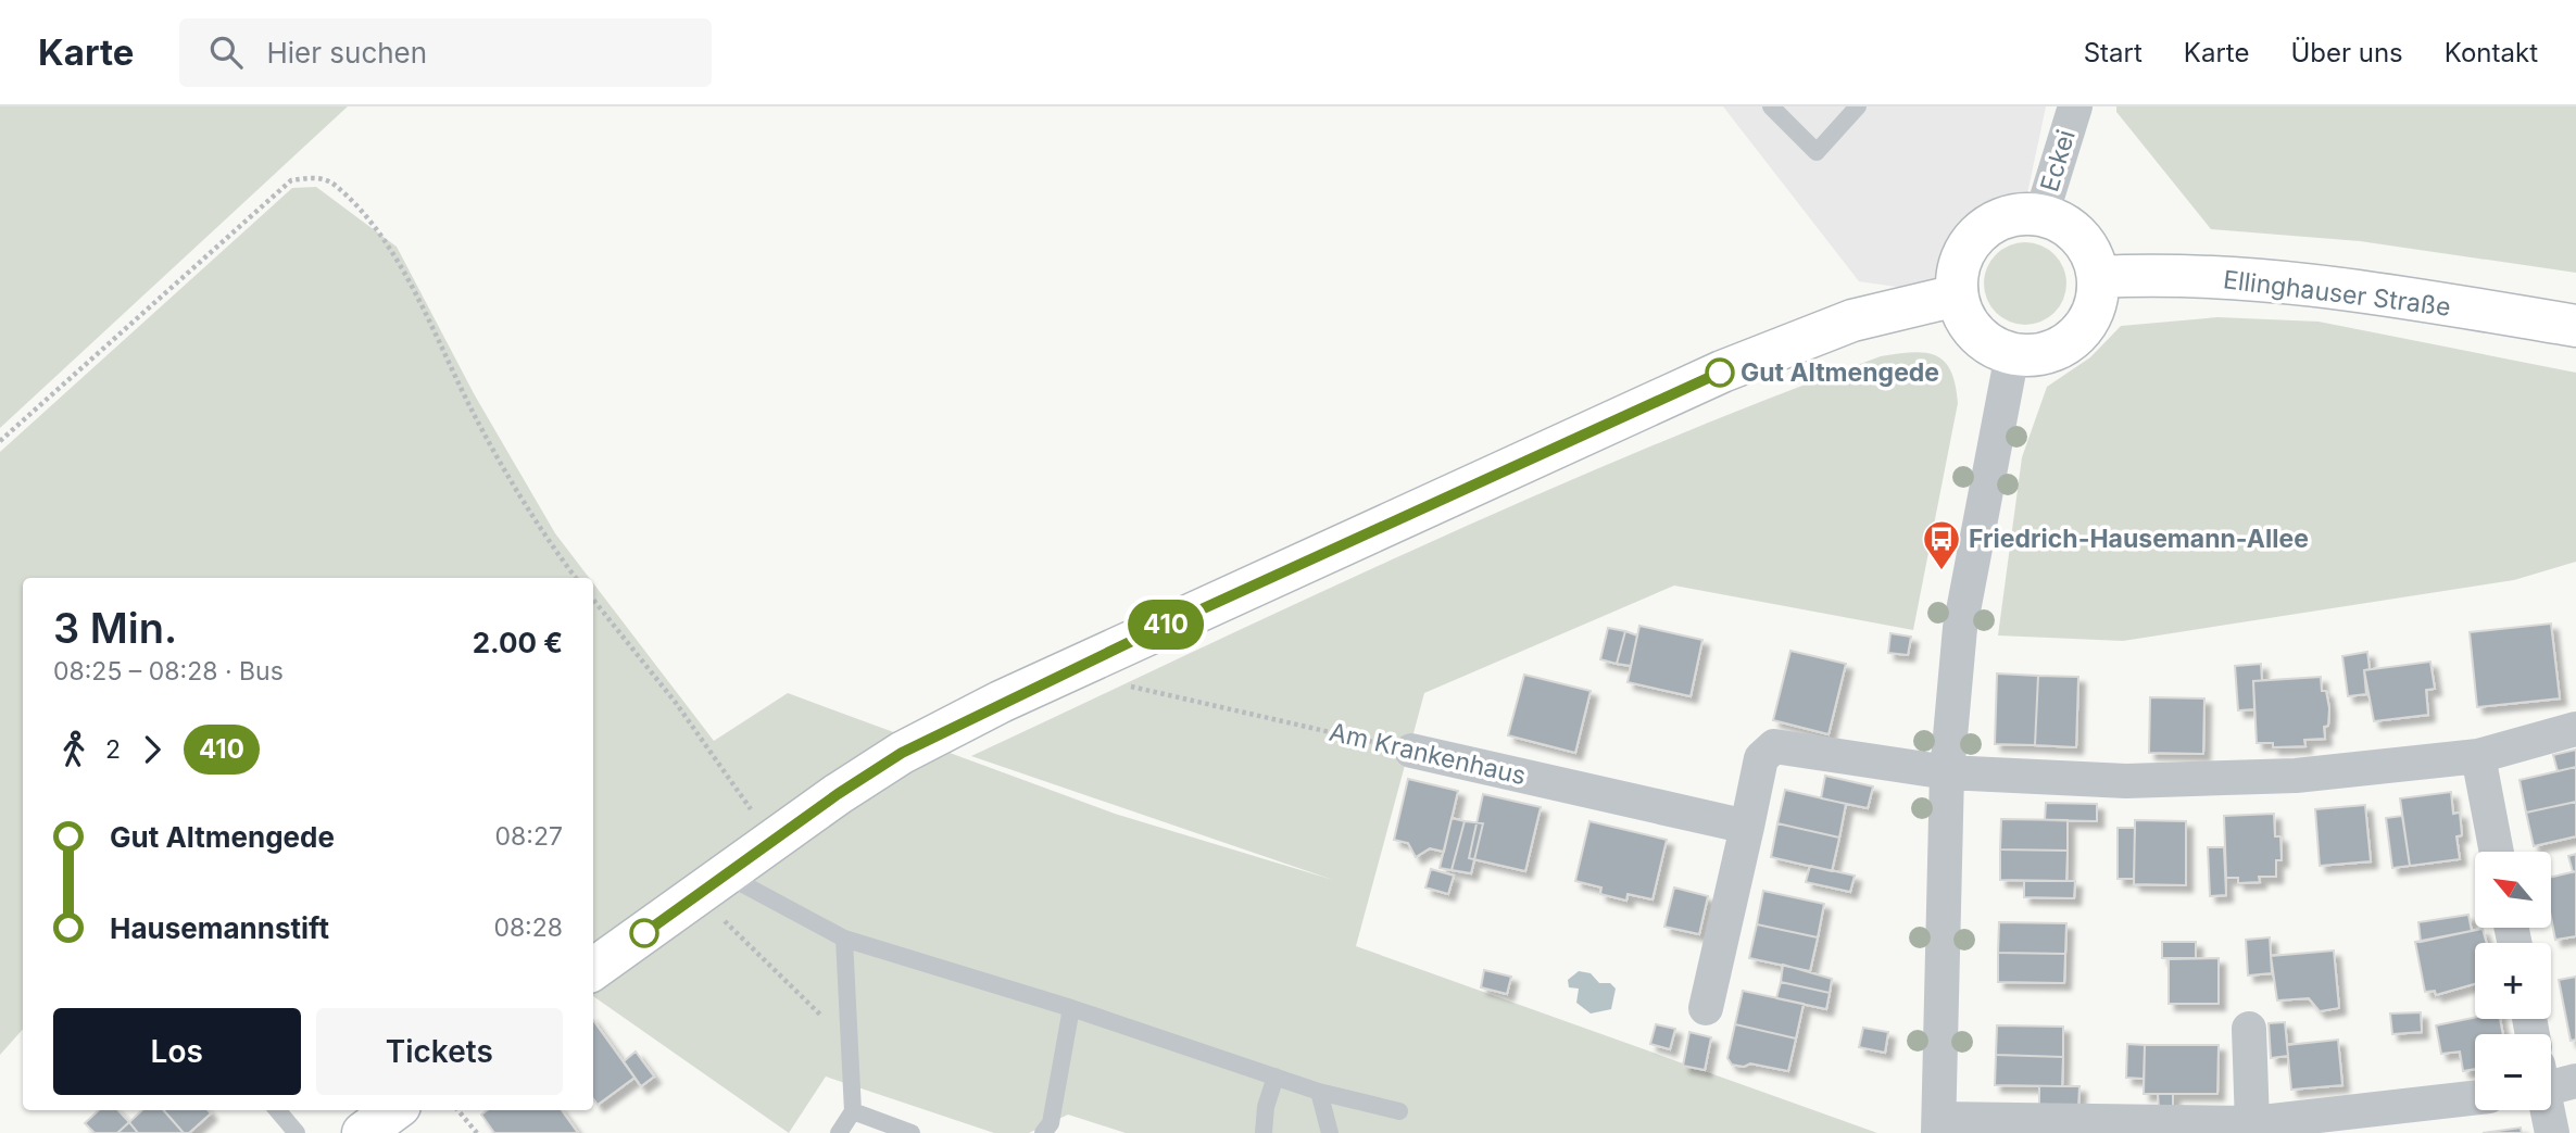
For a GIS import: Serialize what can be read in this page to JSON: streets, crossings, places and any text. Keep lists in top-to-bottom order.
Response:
{
  "streets": {
    "main road": ["Ellinghauser Straße"],
    "street": ["Eckei", "Am Krankenhaus"]
  },
  "crossings": [
    ["Eckei", "Ellinghauser Straße"]
  ],
  "places": {
    "other": ["Gut Altmengede"],
    "bus stop": ["Friedrich-Hausemann-Allee"]
  },
  "lines": ["bus line 410"],
  "north": "top left",
  "page": {
    "header": "Karte",
    "search": "Hier suchen",
    "nav": [
      "Start",
      "Karte",
      "Über uns",
      "Kontakt"
    ],
    "on_map": "410",
    "heading": ["3 Min.", "08:25 – 08:28 · Bus", "2.00 €"],
    "legs": ["2", "410"],
    "list": [
      {
        "name": "Gut Altmengede",
        "value": "08:27"
      },
      {
        "name": "Hausemannstift",
        "value": "08:28"
      }
    ],
    "map_buttons": ["+", "−"],
    "buttons": ["Los", "Tickets"]
  }
}
